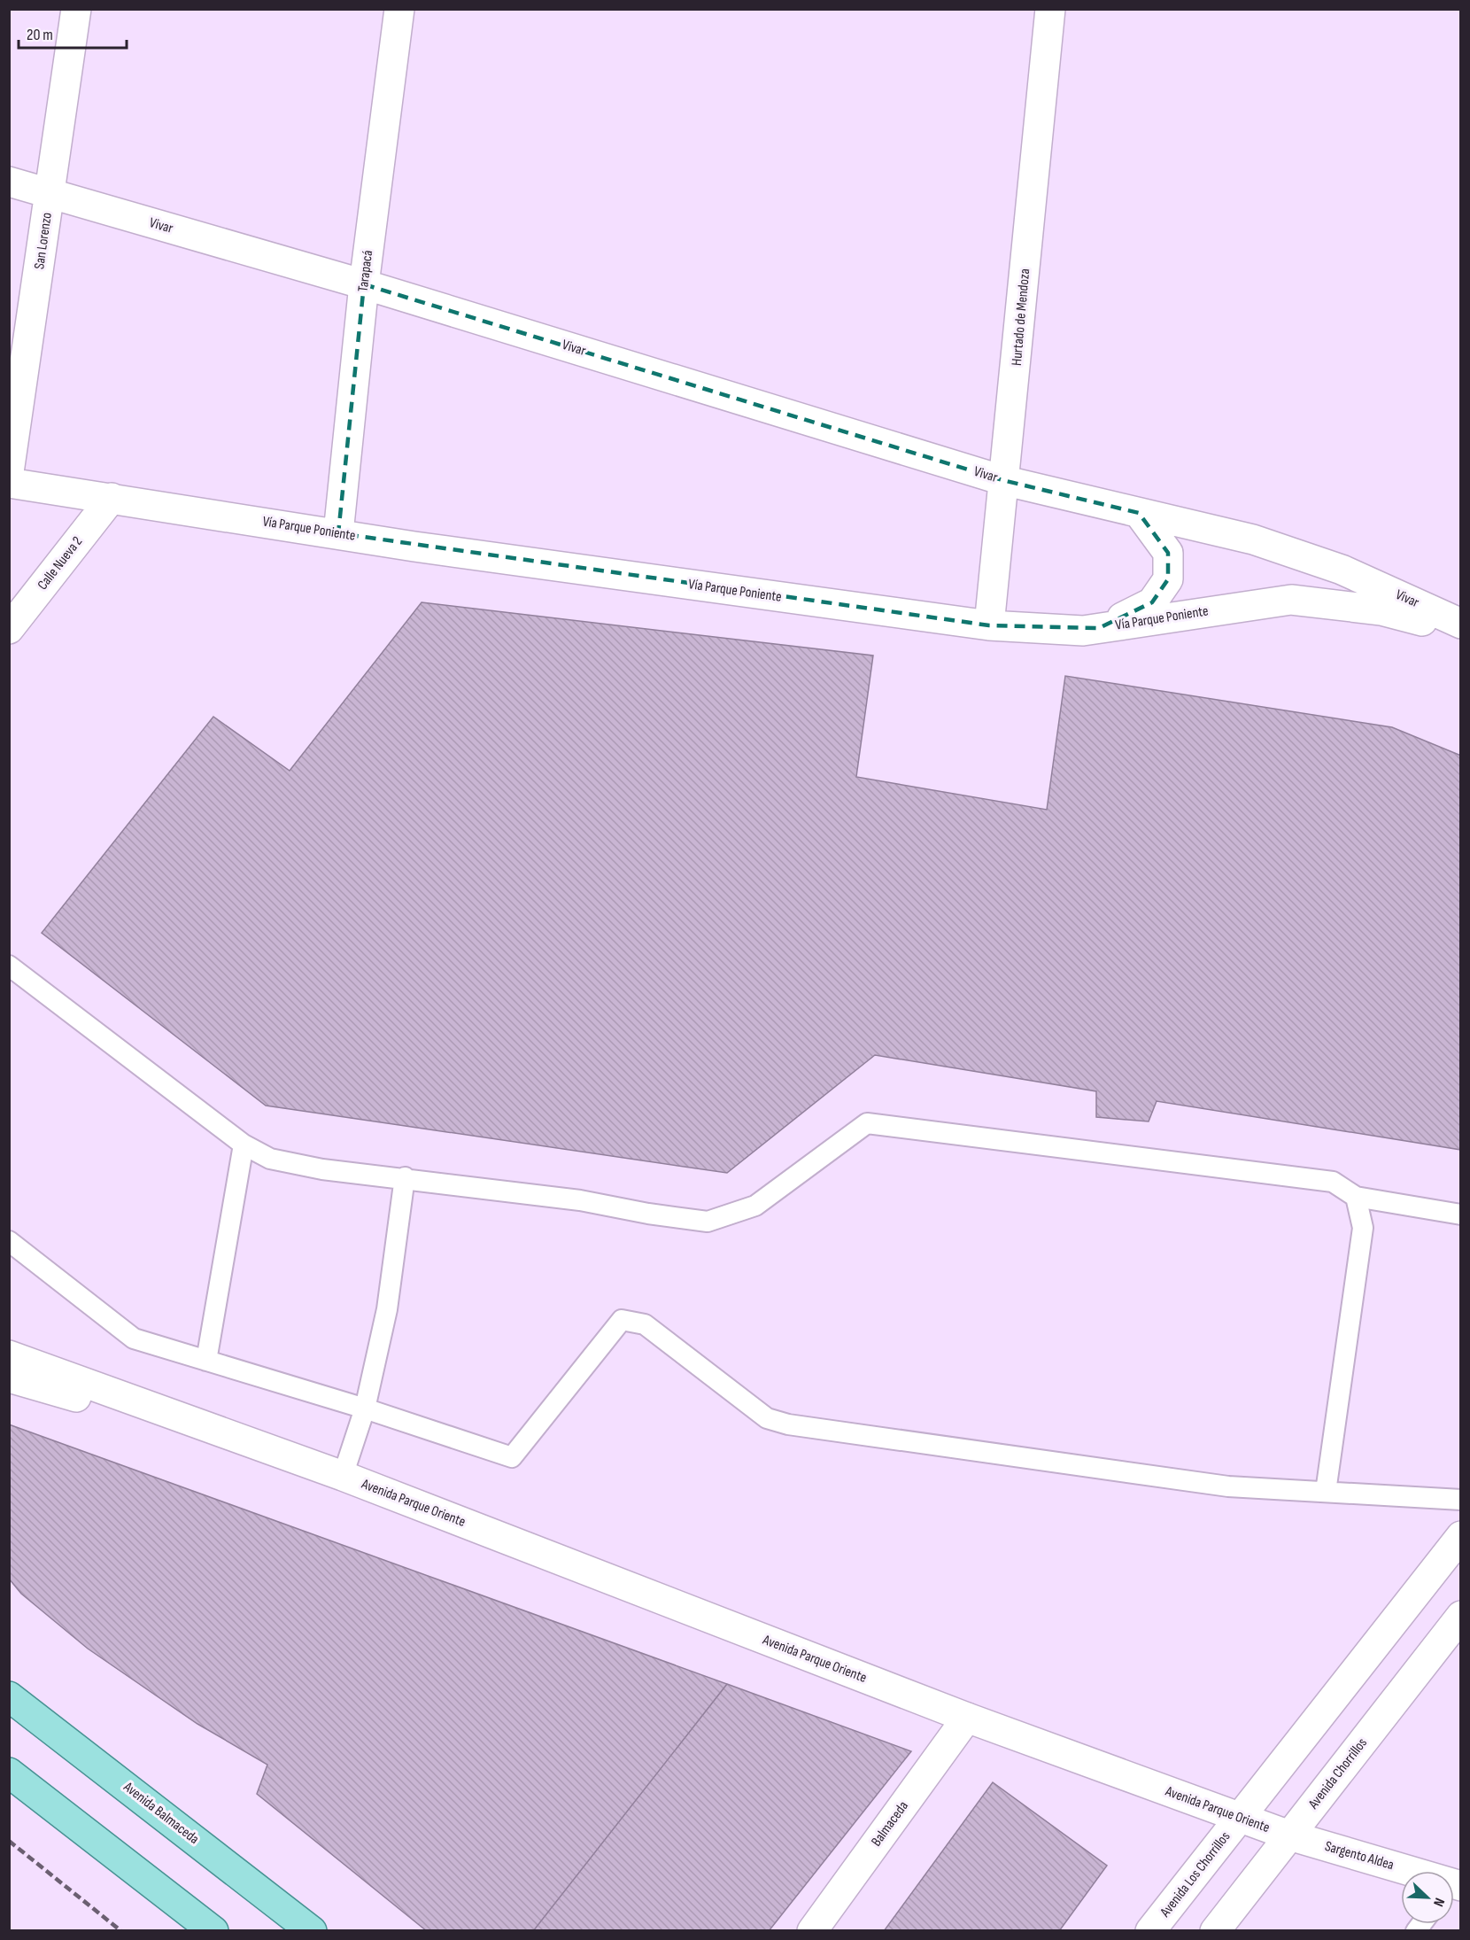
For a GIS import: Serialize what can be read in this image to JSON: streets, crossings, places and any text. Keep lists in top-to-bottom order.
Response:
{
  "streets": {
    "main road": ["Avenida Balmaceda"],
    "street": [
      "Vivar",
      "San Lorenzo",
      "Tarapacá",
      "Hurtado de Mendoza",
      "Vía Parque Poniente",
      "Calle Nueva 2",
      "Avenida Parque Oriente",
      "Avenida Chorrillos",
      "Balmaceda",
      "Sargento Aldea",
      "Avenida Los Chorrillos"
    ]
  },
  "crossings": [
    ["Vivar", "San Lorenzo"],
    ["Vivar", "Tarapacá"],
    ["Vivar", "Hurtado de Mendoza"],
    ["Tarapacá", "Vía Parque Poniente"],
    ["Hurtado de Mendoza", "Vía Parque Poniente"],
    ["Vía Parque Poniente", "Calle Nueva 2"],
    ["Avenida Parque Oriente", "Avenida Chorrillos"],
    ["Avenida Parque Oriente", "Balmaceda"],
    ["Avenida Parque Oriente", "Sargento Aldea"],
    ["Avenida Parque Oriente", "Avenida Los Chorrillos"],
    ["Avenida Chorrillos", "Sargento Aldea"]
  ],
  "scale_bar": "20 m",
  "north": "bottom right"
}
